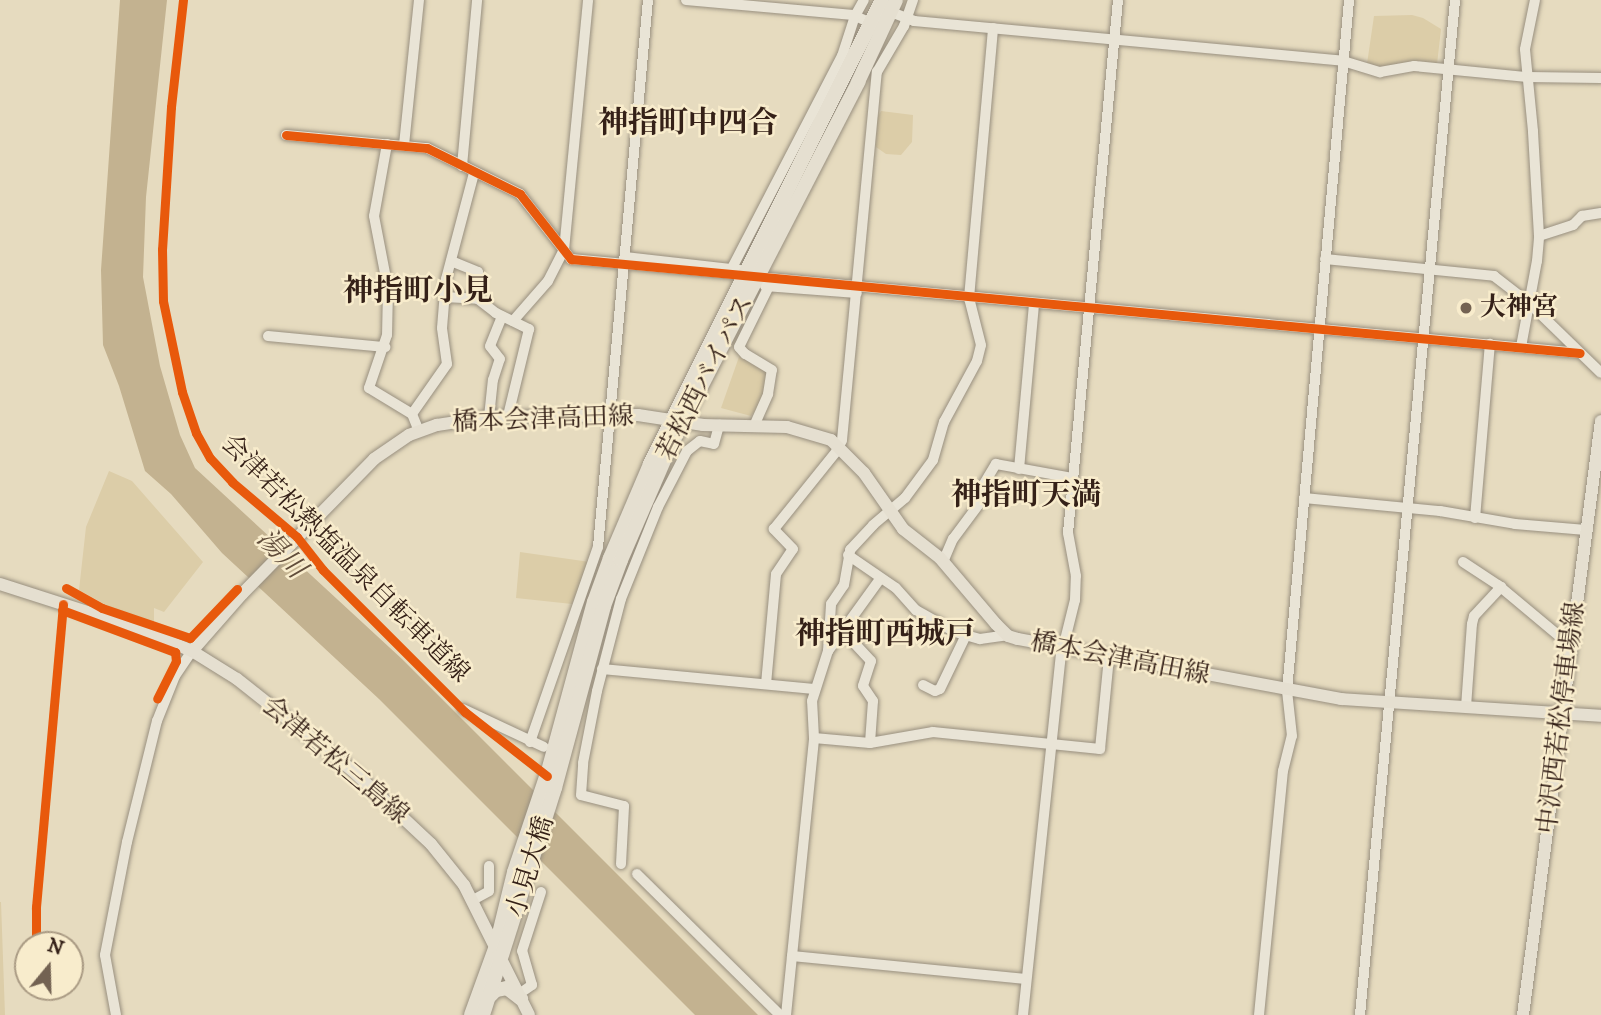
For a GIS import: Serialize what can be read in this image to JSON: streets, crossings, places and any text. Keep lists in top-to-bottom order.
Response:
{
  "streets": {
    "highway": ["若松西バイパス", "小見大橋"],
    "main road": ["橋本会津高田線", "中沢西若松停車場線", "会津若松三島線"],
    "cycle path": ["会津若松熱塩温泉自転車道線"]
  },
  "crossings": [
    ["若松西バイパス", "橋本会津高田線"],
    ["若松西バイパス", "小見大橋"],
    ["橋本会津高田線", "中沢西若松停車場線"],
    ["橋本会津高田線", "会津若松三島線"],
    ["会津若松三島線", "小見大橋"]
  ],
  "districts": [
    "神指町中四合",
    "神指町小見",
    "神指町天満",
    "神指町西城戸"
  ],
  "water": ["湯川"],
  "places": ["大神宮"],
  "north": "top"
}
